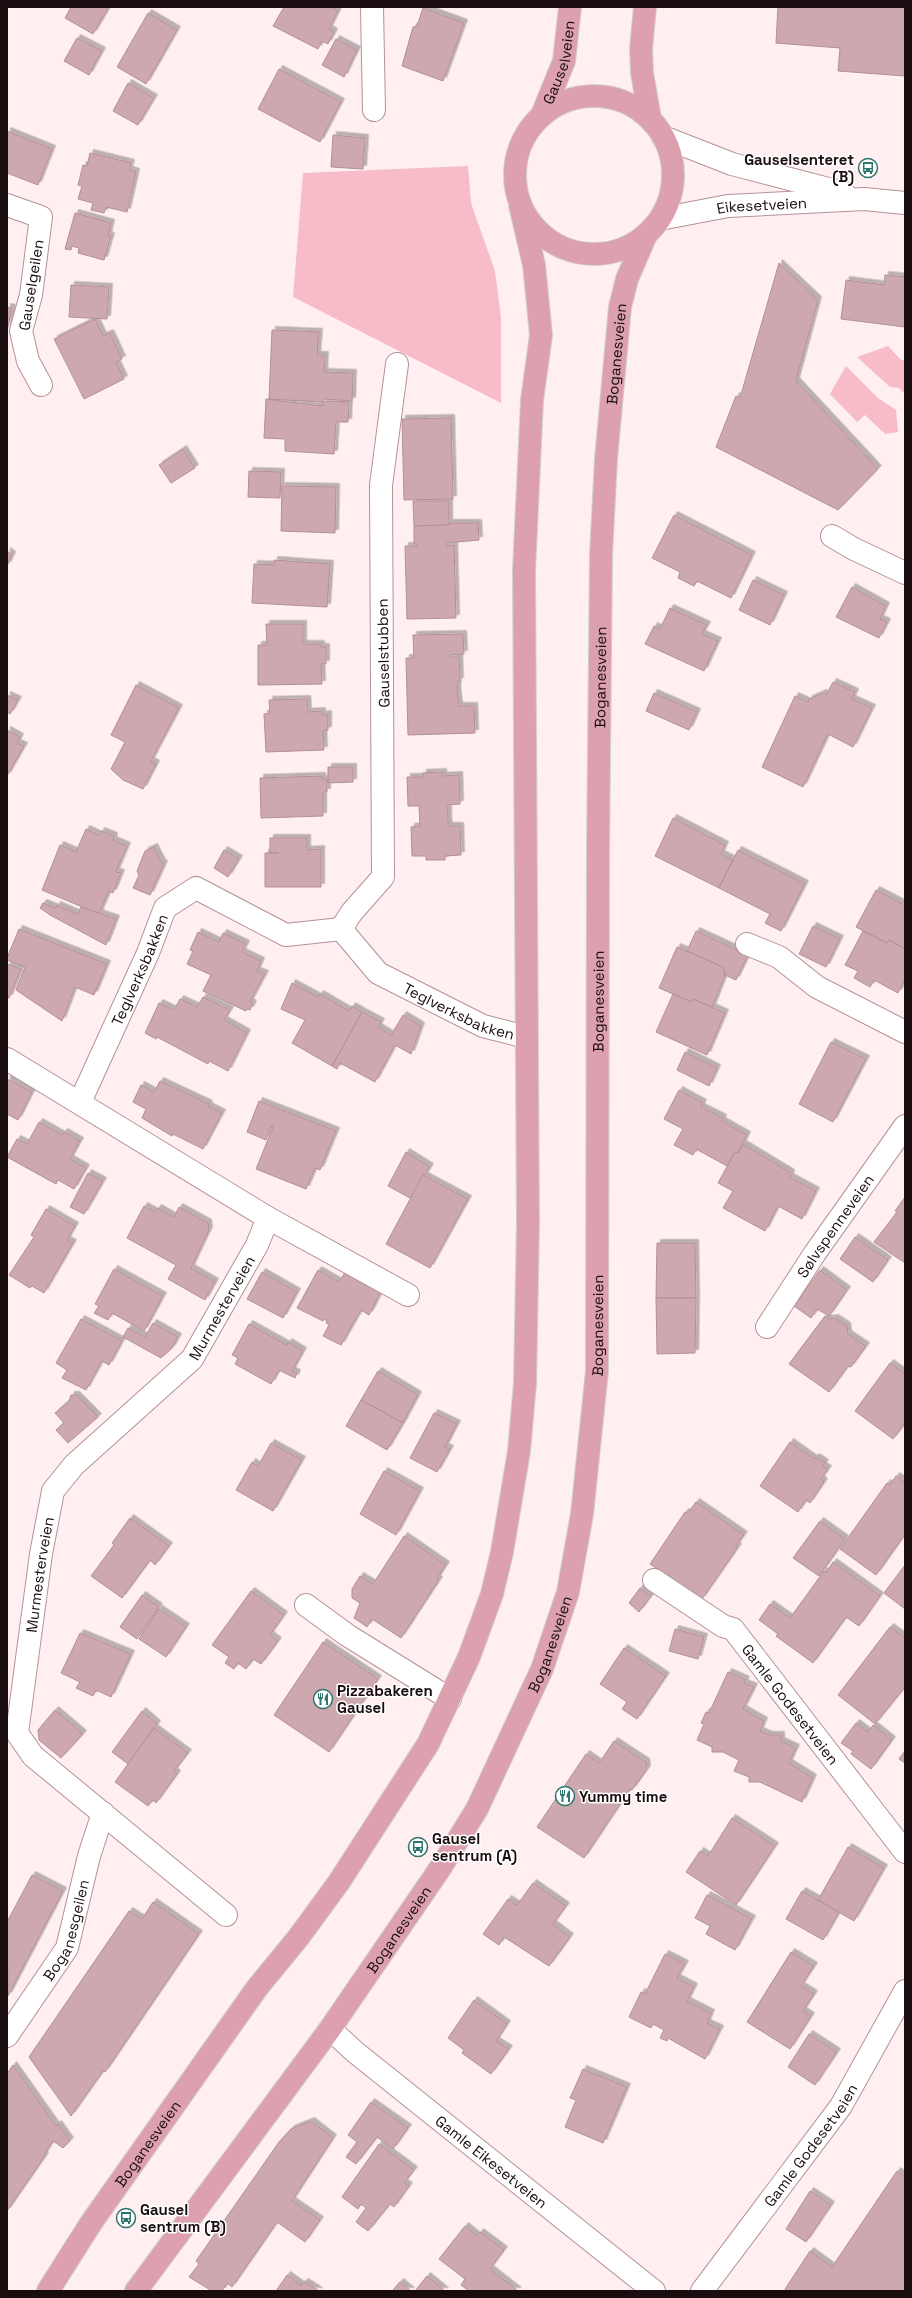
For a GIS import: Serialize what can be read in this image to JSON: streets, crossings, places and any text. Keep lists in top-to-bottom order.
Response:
{
  "streets": {
    "main road": ["Gauselveien", "Boganesveien"],
    "street": [
      "Eikesetveien",
      "Gauselgeilen",
      "Gauselstubben",
      "Teglverksbakken",
      "Sølvspenneveien",
      "Murmesterveien",
      "Gamle Godesetveien",
      "Boganesgeilen",
      "Gamle Eikesetveien"
    ]
  },
  "crossings": [
    ["Gauselveien", "Boganesveien"],
    ["Eikesetveien", "Boganesveien"],
    ["Boganesveien", "Teglverksbakken"],
    ["Boganesveien", "Gamle Eikesetveien"],
    ["Gauselstubben", "Teglverksbakken"],
    ["Murmesterveien", "Boganesgeilen"]
  ],
  "places": {
    "bus stop": ["Gauselsenteret (B)", "Gausel sentrum (A)", "Gausel sentrum (B)"],
    "restaurant": ["Pizzabakeren Gausel", "Yummy time"]
  }
}
